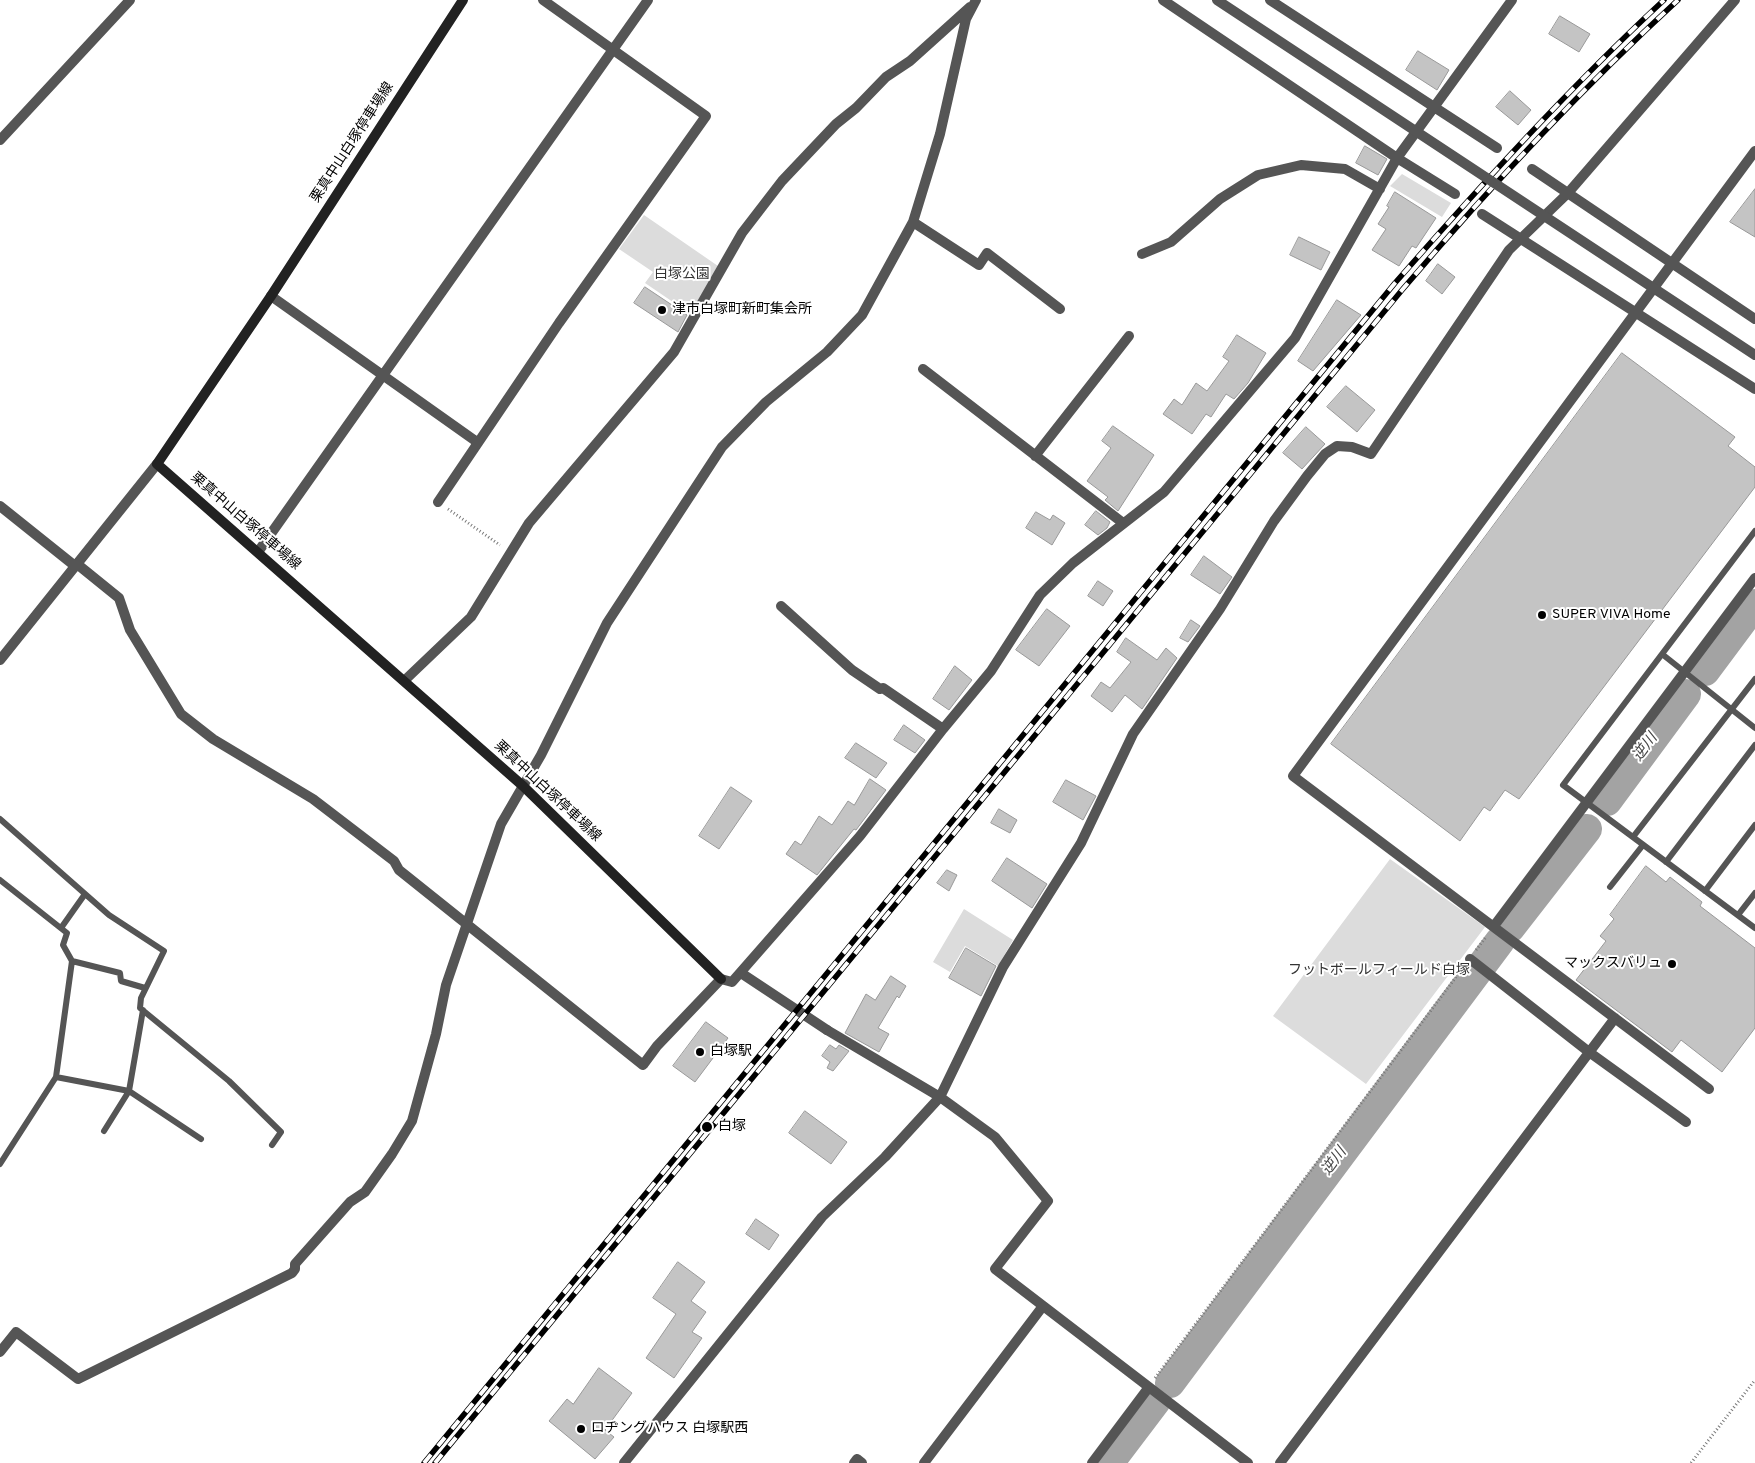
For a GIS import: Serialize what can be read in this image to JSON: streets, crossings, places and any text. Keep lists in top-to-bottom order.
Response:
{
  "streets": {
    "main road": ["栗真中山白塚停車場線"]
  },
  "water": ["逆川"],
  "parks": ["白塚公園", "フットボールフィールド白塚"],
  "places": [
    "津市白塚町新町集会所",
    "SUPER VIVA Home",
    "マックスバリュ",
    "白塚駅",
    "白塚",
    "ロヂングハウス 白塚駅西"
  ]
}
